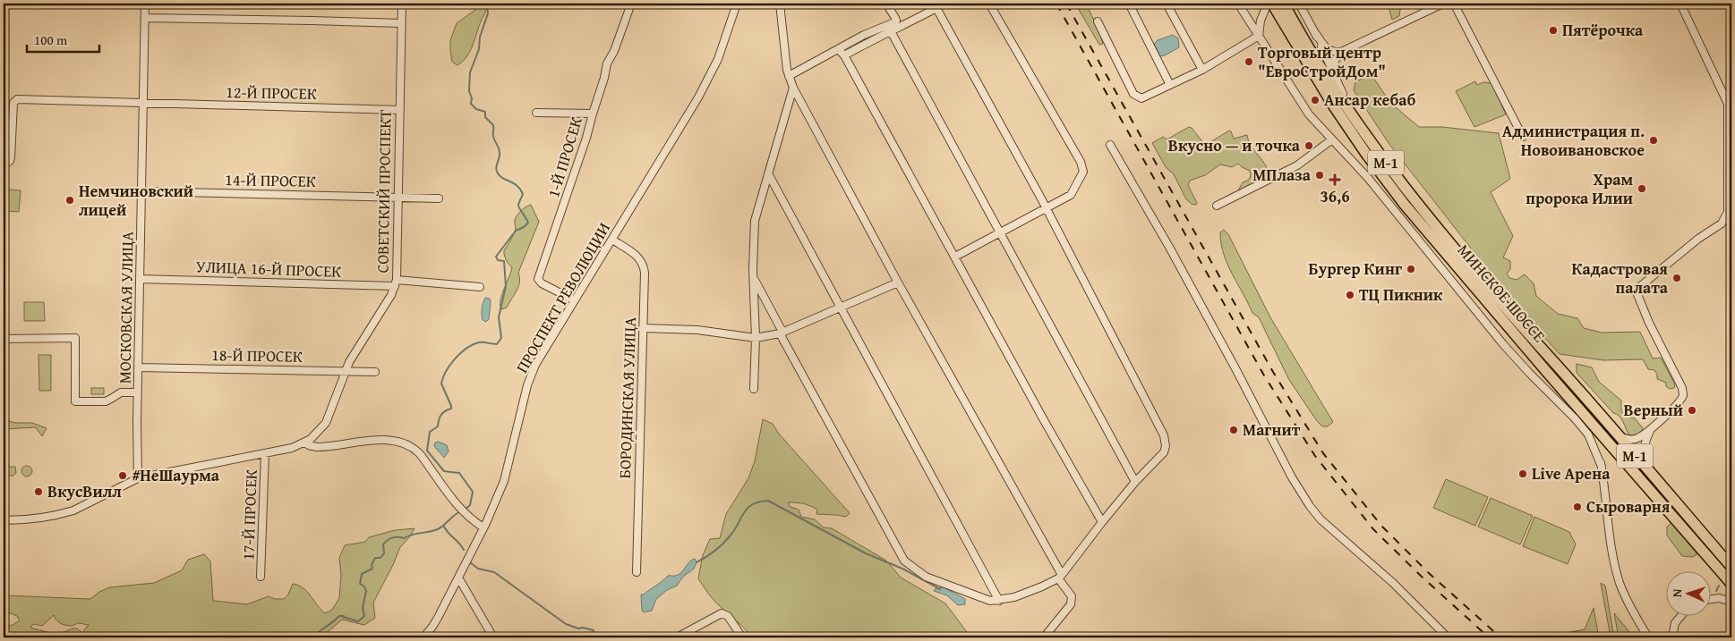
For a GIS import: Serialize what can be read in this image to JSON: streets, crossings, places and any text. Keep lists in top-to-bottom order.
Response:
{
  "streets": {
    "highway": ["М-1", "МИНСКОЕ ШОССЕ"],
    "street": [
      "12-Й ПРОСЕК",
      "1-Й ПРОСЕК",
      "14-Й ПРОСЕК",
      "СОВЕТСКИЙ ПРОСПЕКТ",
      "УЛИЦА 16-Й ПРОСЕК",
      "ПРОСПЕКТ РЕВОЛЮЦИИ",
      "МОСКОВСКАЯ УЛИЦА",
      "18-Й ПРОСЕК",
      "БОРОДИНСКАЯ УЛИЦА",
      "17-Й ПРОСЕК"
    ]
  },
  "crossings": [
    ["12-Й ПРОСЕК", "СОВЕТСКИЙ ПРОСПЕКТ"],
    ["12-Й ПРОСЕК", "МОСКОВСКАЯ УЛИЦА"],
    ["1-Й ПРОСЕК", "ПРОСПЕКТ РЕВОЛЮЦИИ"],
    ["14-Й ПРОСЕК", "СОВЕТСКИЙ ПРОСПЕКТ"],
    ["14-Й ПРОСЕК", "МОСКОВСКАЯ УЛИЦА"],
    ["СОВЕТСКИЙ ПРОСПЕКТ", "УЛИЦА 16-Й ПРОСЕК"],
    ["СОВЕТСКИЙ ПРОСПЕКТ", "МОСКОВСКАЯ УЛИЦА"],
    ["СОВЕТСКИЙ ПРОСПЕКТ", "18-Й ПРОСЕК"],
    ["СОВЕТСКИЙ ПРОСПЕКТ", "17-Й ПРОСЕК"],
    ["УЛИЦА 16-Й ПРОСЕК", "МОСКОВСКАЯ УЛИЦА"],
    ["ПРОСПЕКТ РЕВОЛЮЦИИ", "БОРОДИНСКАЯ УЛИЦА"],
    ["МОСКОВСКАЯ УЛИЦА", "18-Й ПРОСЕК"]
  ],
  "places": {
    "other": [
      "Пятёрочка",
      "Торговый центр \"ЕвроСтройДом\"",
      "Ансар кебаб",
      "Администрация п. Новоивановское",
      "Вкусно — и точка",
      "МПлаза",
      "Храм пророка Илии",
      "Немчиновский лицей",
      "Бургер Кинг",
      "Кадастровая палата",
      "ТЦ Пикник",
      "Верный",
      "Магнит",
      "Live Арена",
      "#НеШаурма",
      "ВкусВилл",
      "Сыроварня"
    ],
    "health": ["36,6"]
  },
  "scale_bar": "100 m",
  "north": "left"
}
